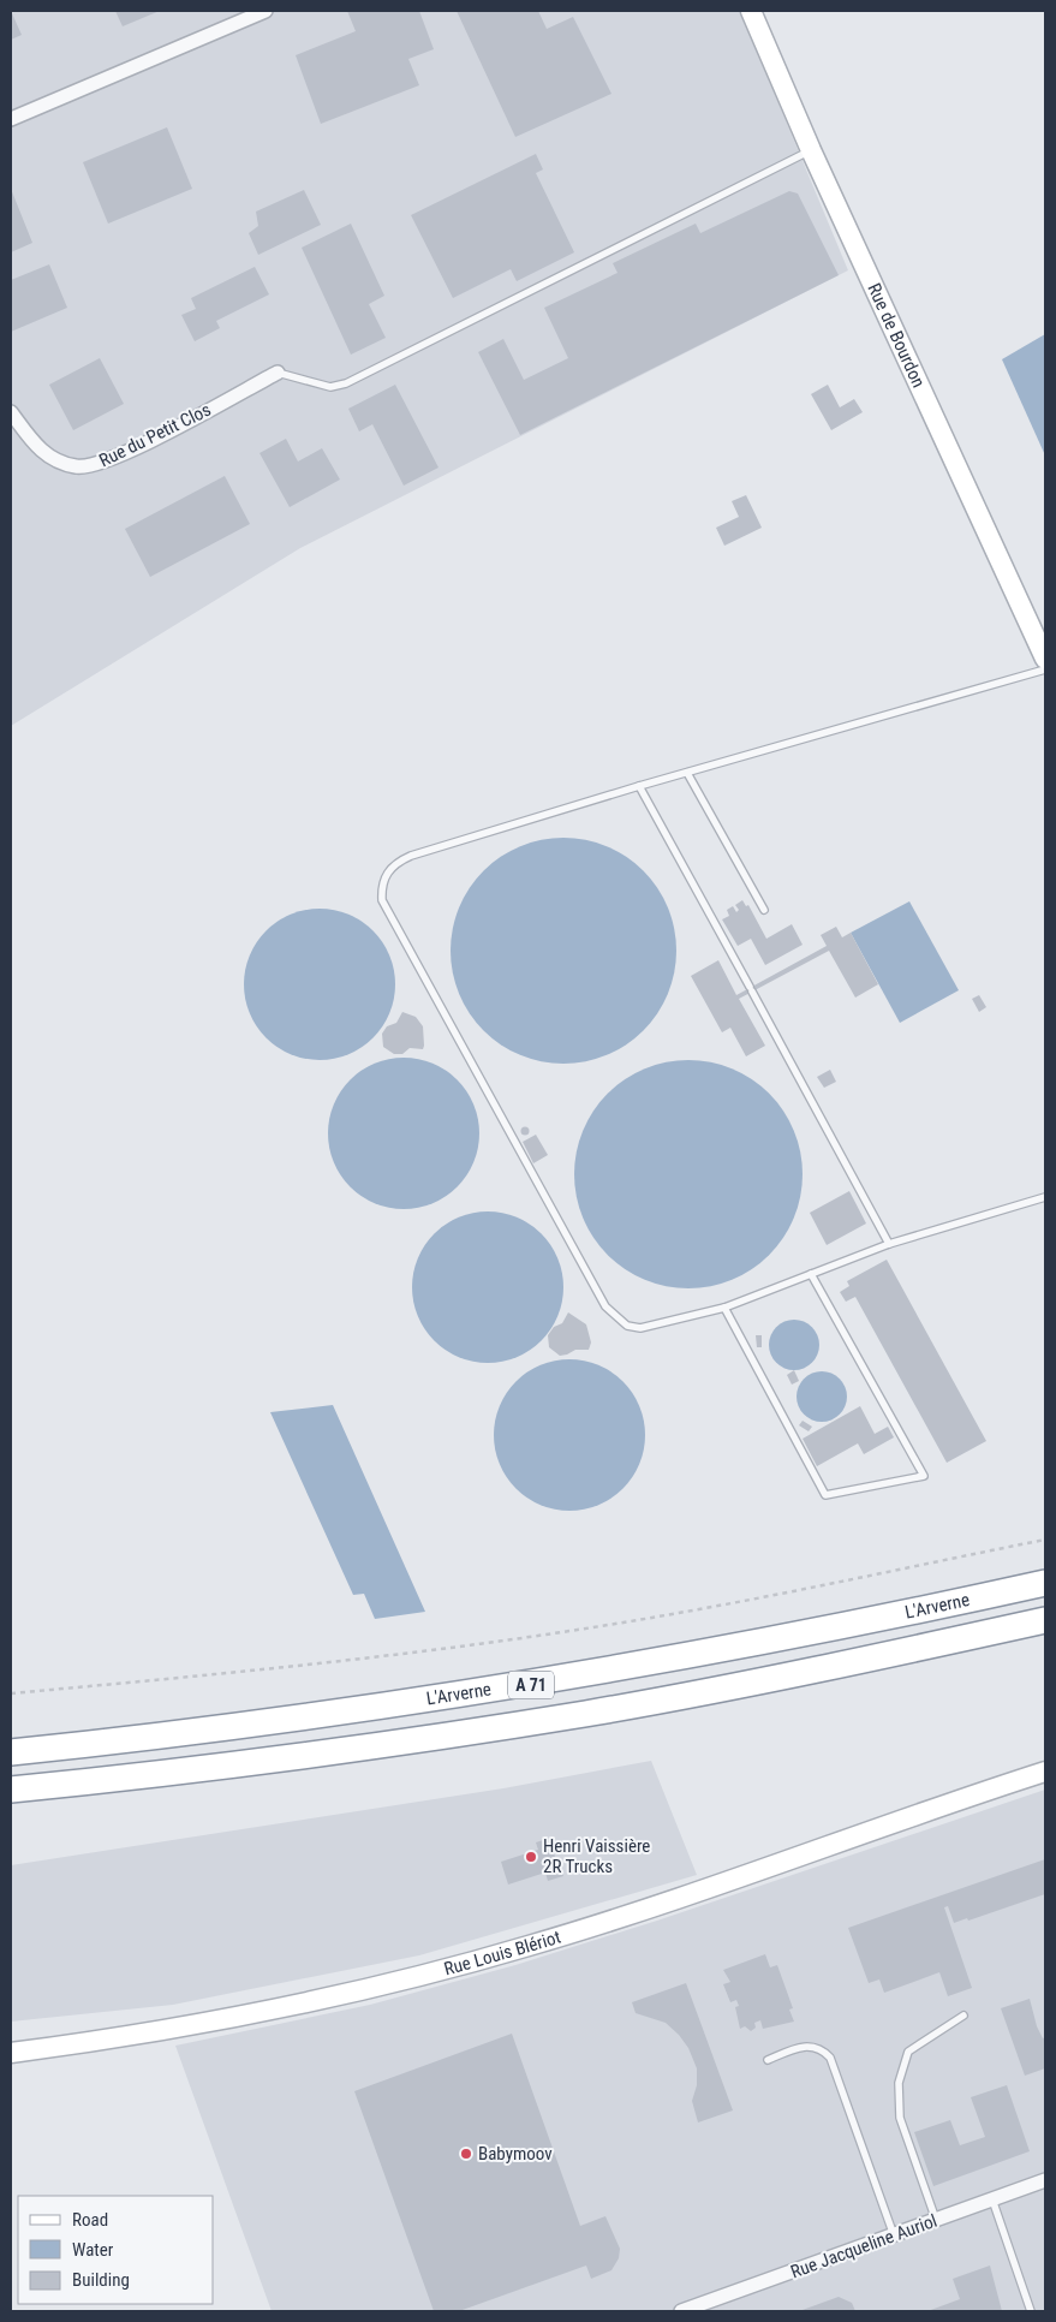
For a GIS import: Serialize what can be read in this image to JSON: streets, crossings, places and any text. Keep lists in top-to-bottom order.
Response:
{
  "streets": {
    "highway": ["L'Arverne", "A 71"],
    "main road": ["Rue de Bourdon", "Rue Louis Blériot"],
    "street": ["Rue du Petit Clos", "Rue Jacqueline Auriol"]
  },
  "places": ["Henri Vaissière 2R Trucks", "Babymoov"],
  "legend": ["Road", "Water", "Building"]
}
